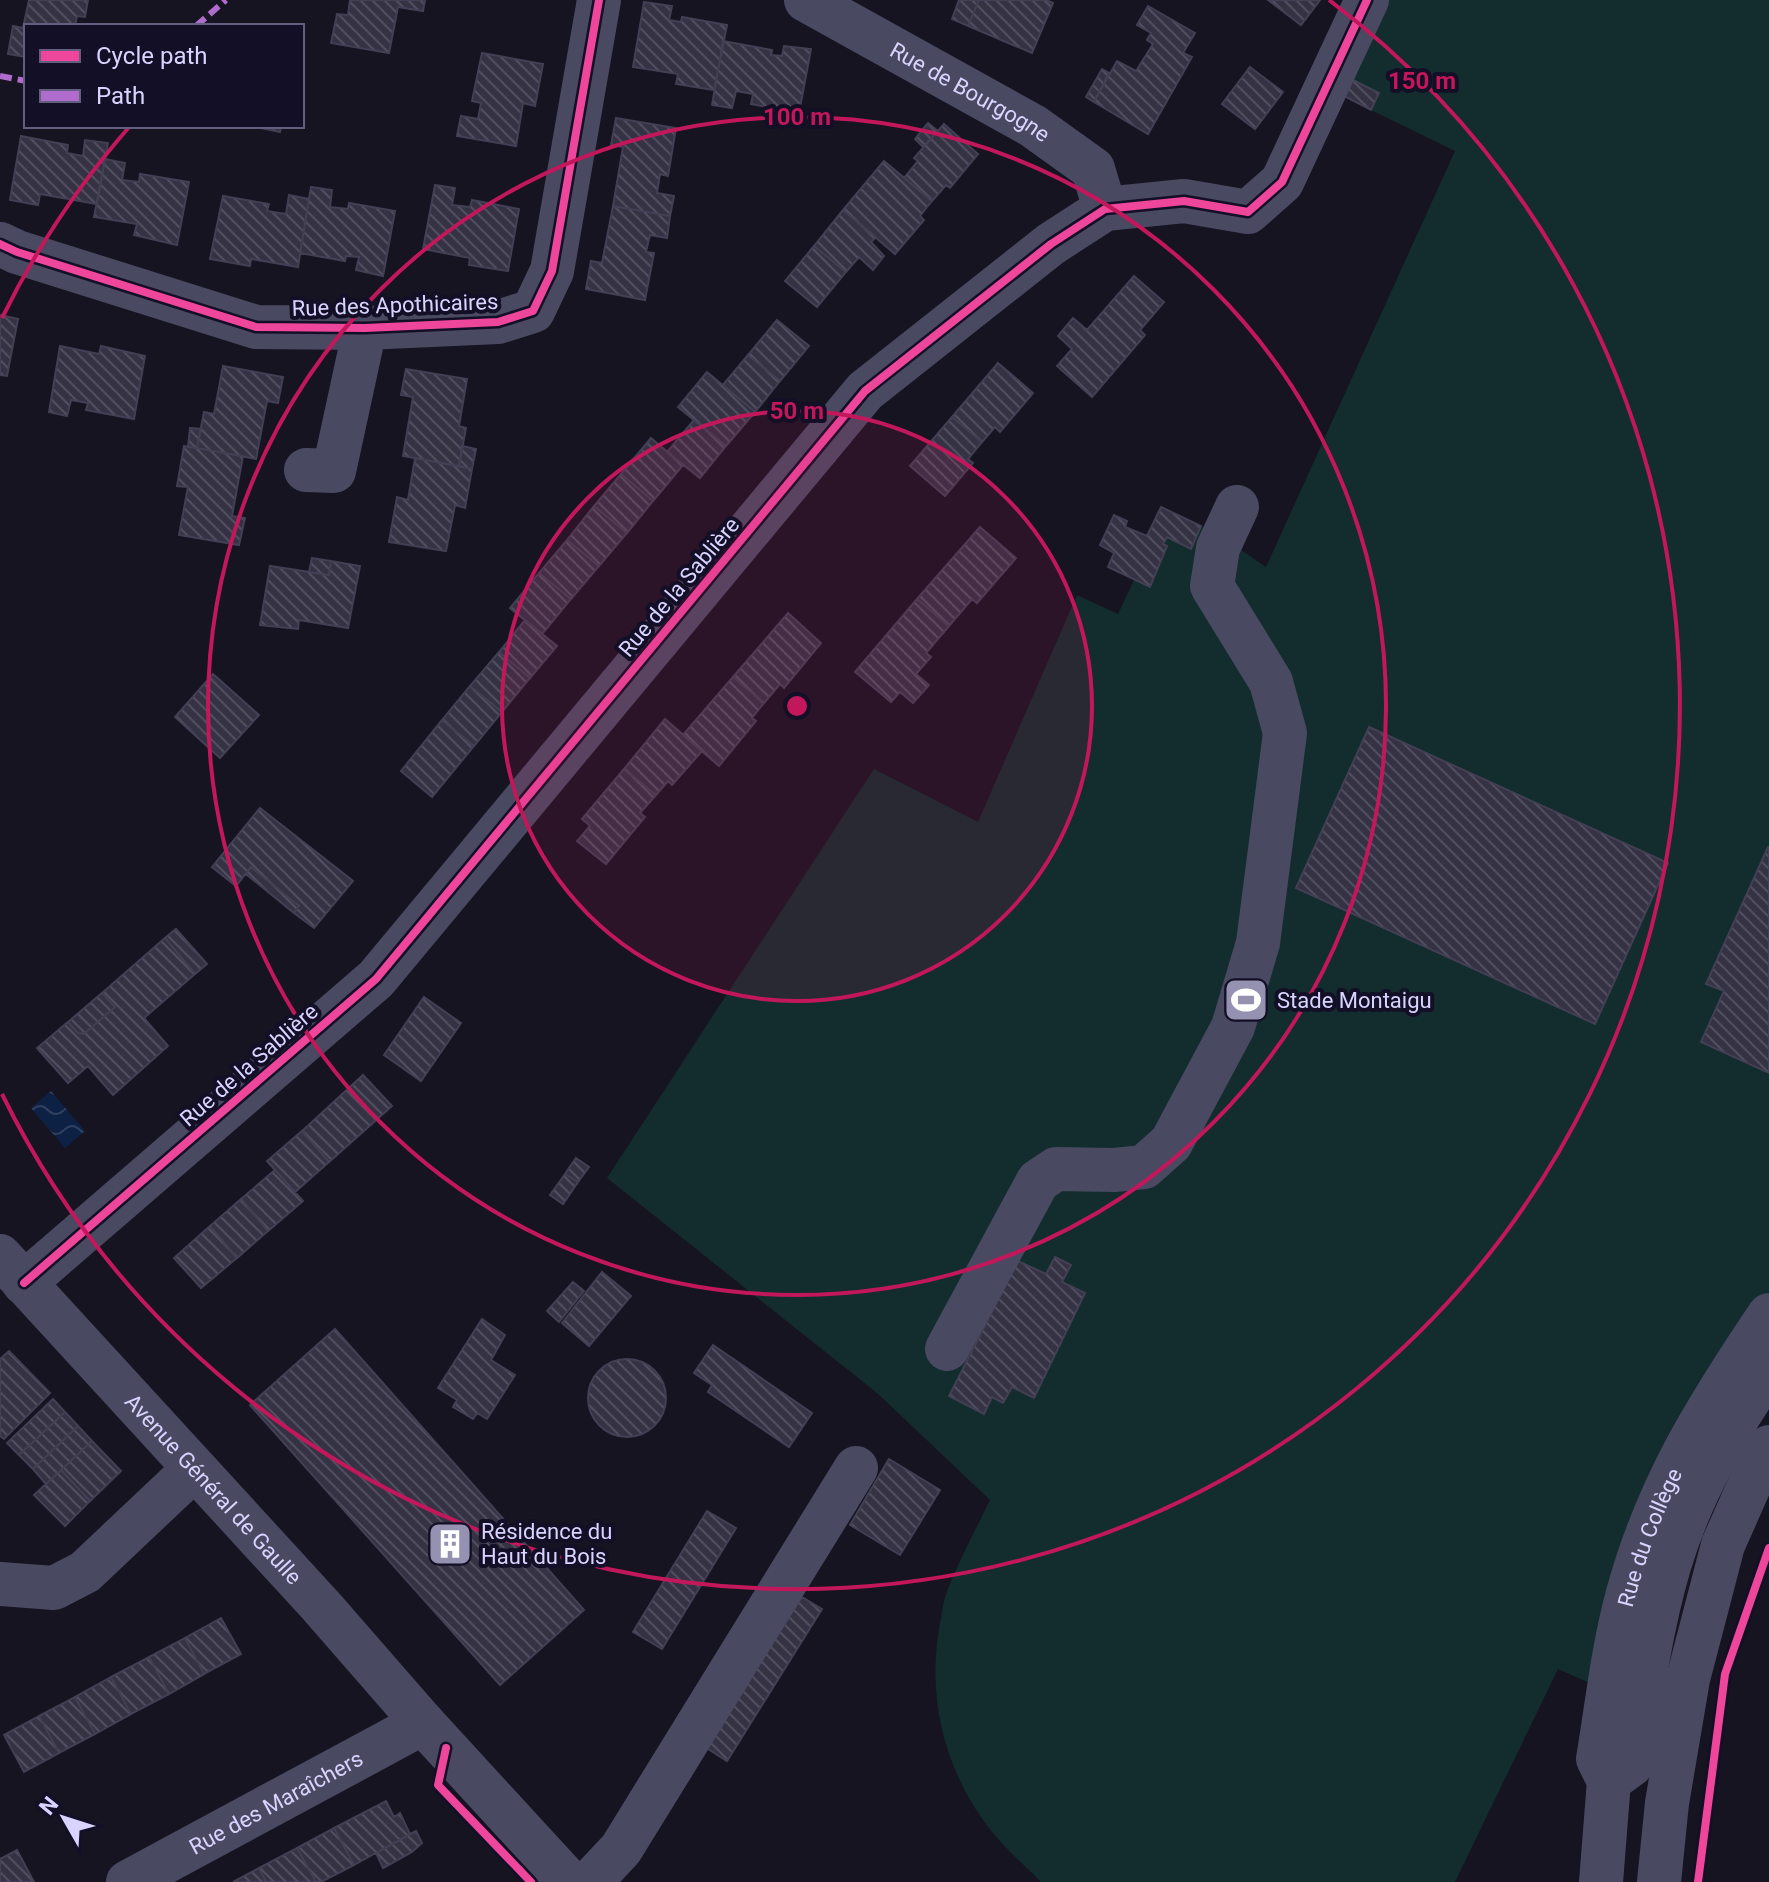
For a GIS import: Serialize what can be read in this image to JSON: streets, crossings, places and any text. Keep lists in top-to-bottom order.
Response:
{
  "streets": {
    "street": [
      "Rue de Bourgogne",
      "Rue des Apothicaires",
      "Rue de la Sablière",
      "Avenue Général de Gaulle",
      "Rue du Collège",
      "Rue des Maraîchers"
    ]
  },
  "crossings": [
    ["Rue de Bourgogne", "Rue de la Sablière"],
    ["Rue de la Sablière", "Avenue Général de Gaulle"],
    ["Avenue Général de Gaulle", "Rue des Maraîchers"]
  ],
  "places": {
    "sports": ["Stade Montaigu"],
    "building": ["Résidence du Haut du Bois"]
  },
  "legend": ["Cycle path", "Path"],
  "north": "top left",
  "rings": ["150 m", "100 m", "50 m"]
}
